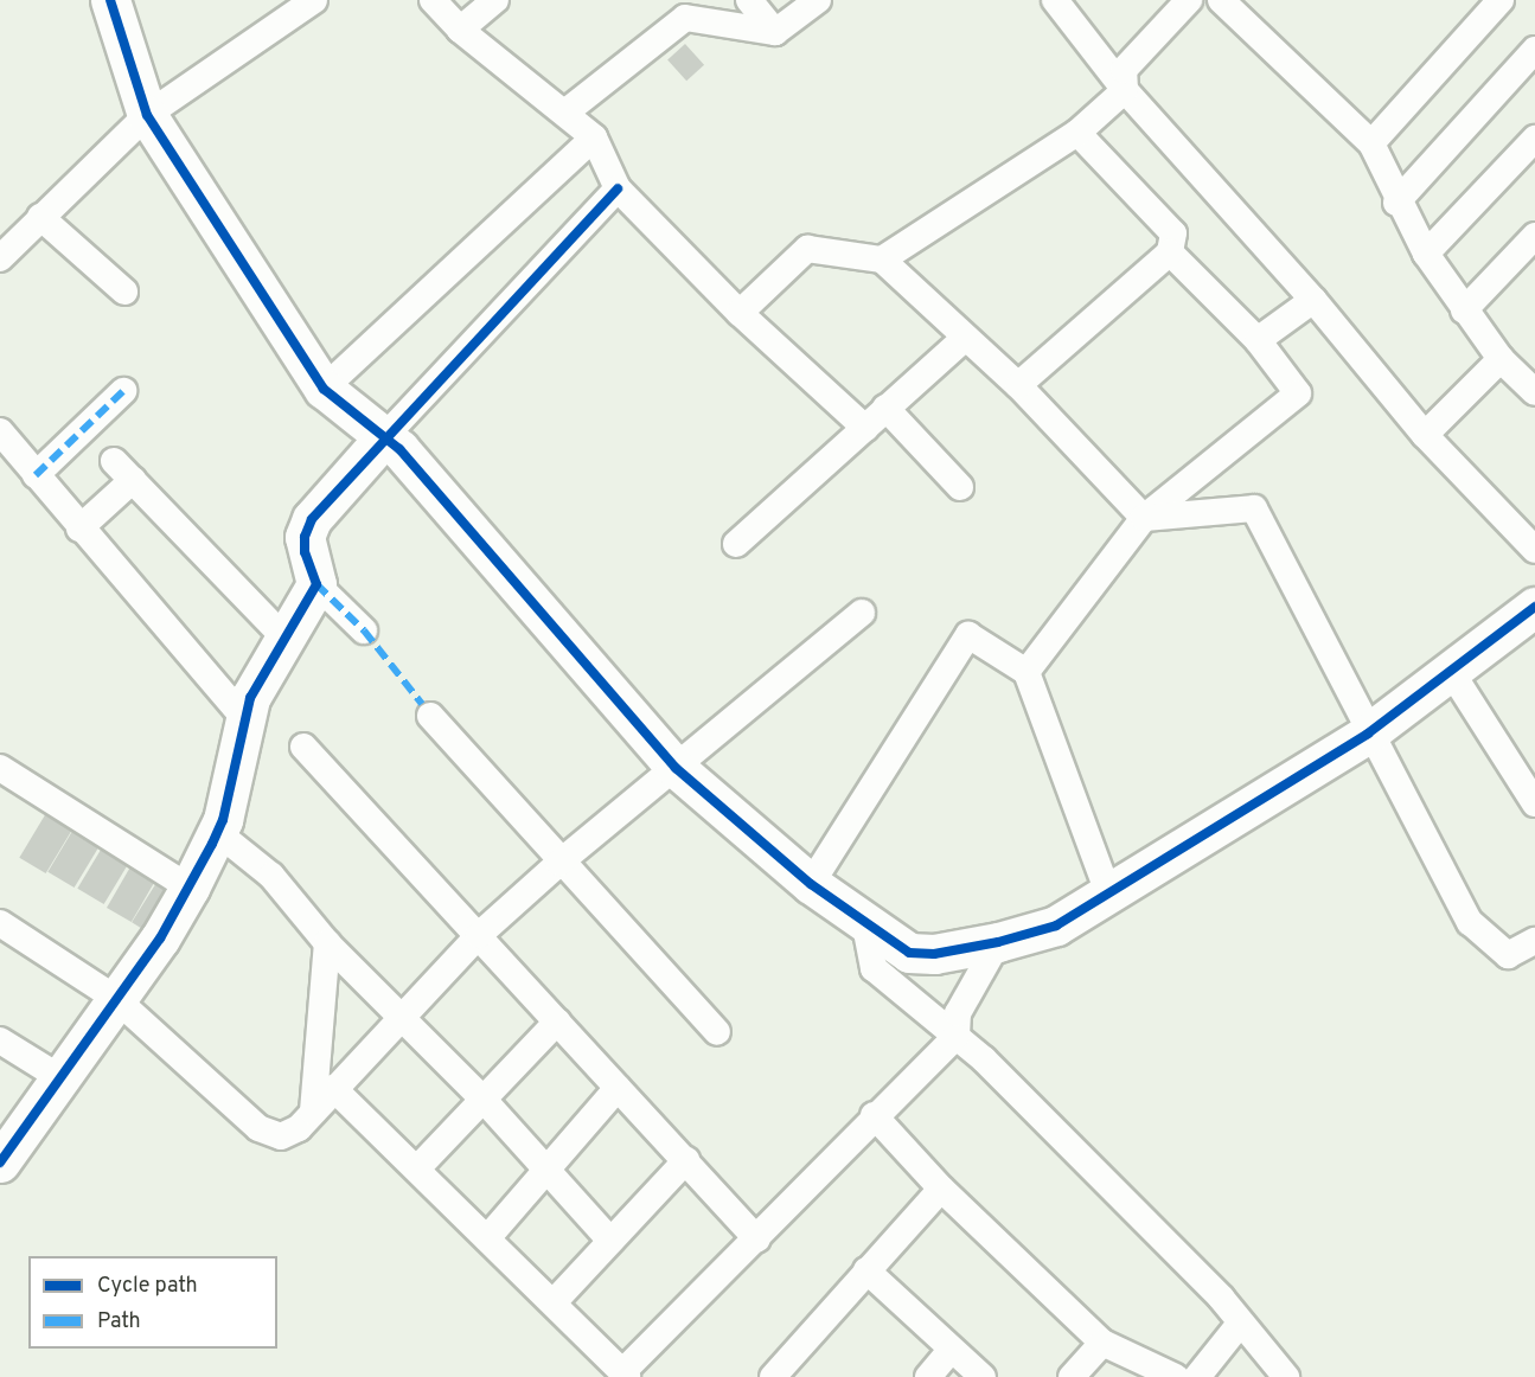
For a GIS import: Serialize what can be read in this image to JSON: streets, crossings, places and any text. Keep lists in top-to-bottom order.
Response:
{
  "legend": ["Cycle path", "Path"]
}
